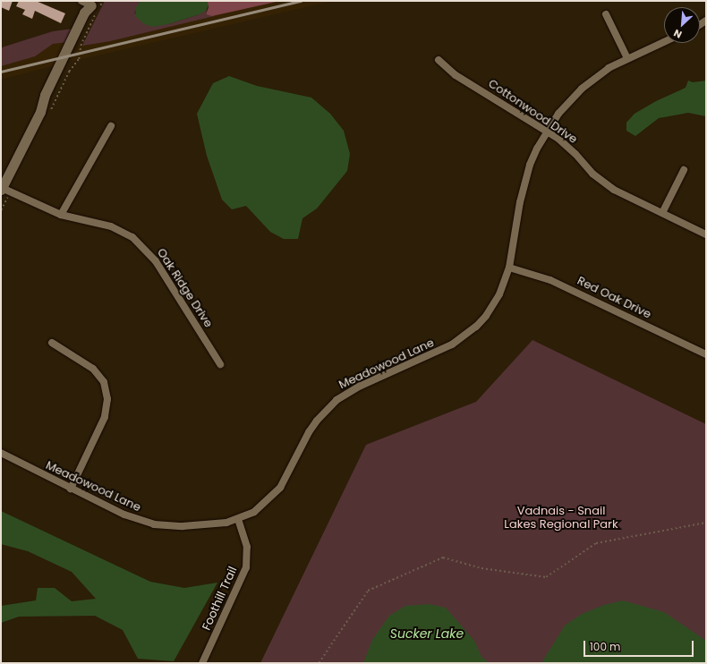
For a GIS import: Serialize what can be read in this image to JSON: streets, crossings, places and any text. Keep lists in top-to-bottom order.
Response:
{
  "streets": {
    "street": [
      "Cottonwood Drive",
      "Oak Ridge Drive",
      "Red Oak Drive",
      "Meadowood Lane",
      "Foothill Trail"
    ]
  },
  "crossings": [
    ["Cottonwood Drive", "Meadowood Lane"],
    ["Red Oak Drive", "Meadowood Lane"],
    ["Meadowood Lane", "Foothill Trail"]
  ],
  "water": ["Sucker Lake"],
  "parks": ["Vadnais - Snail Lakes Regional Park"],
  "scale_bar": "100 m",
  "north": "bottom left"
}
